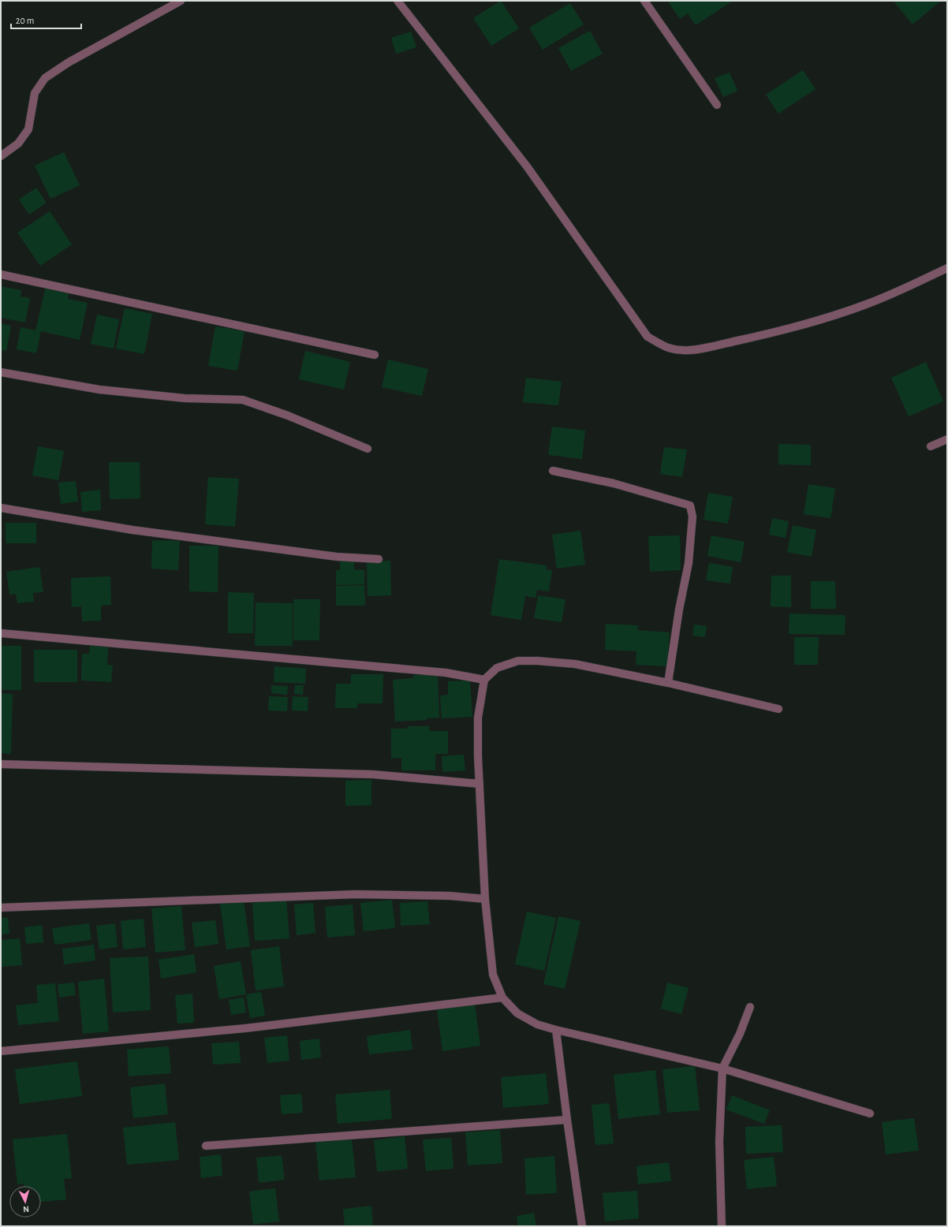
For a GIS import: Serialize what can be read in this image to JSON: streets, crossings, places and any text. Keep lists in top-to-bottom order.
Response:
{
  "scale_bar": "20 m",
  "north": "bottom"
}
